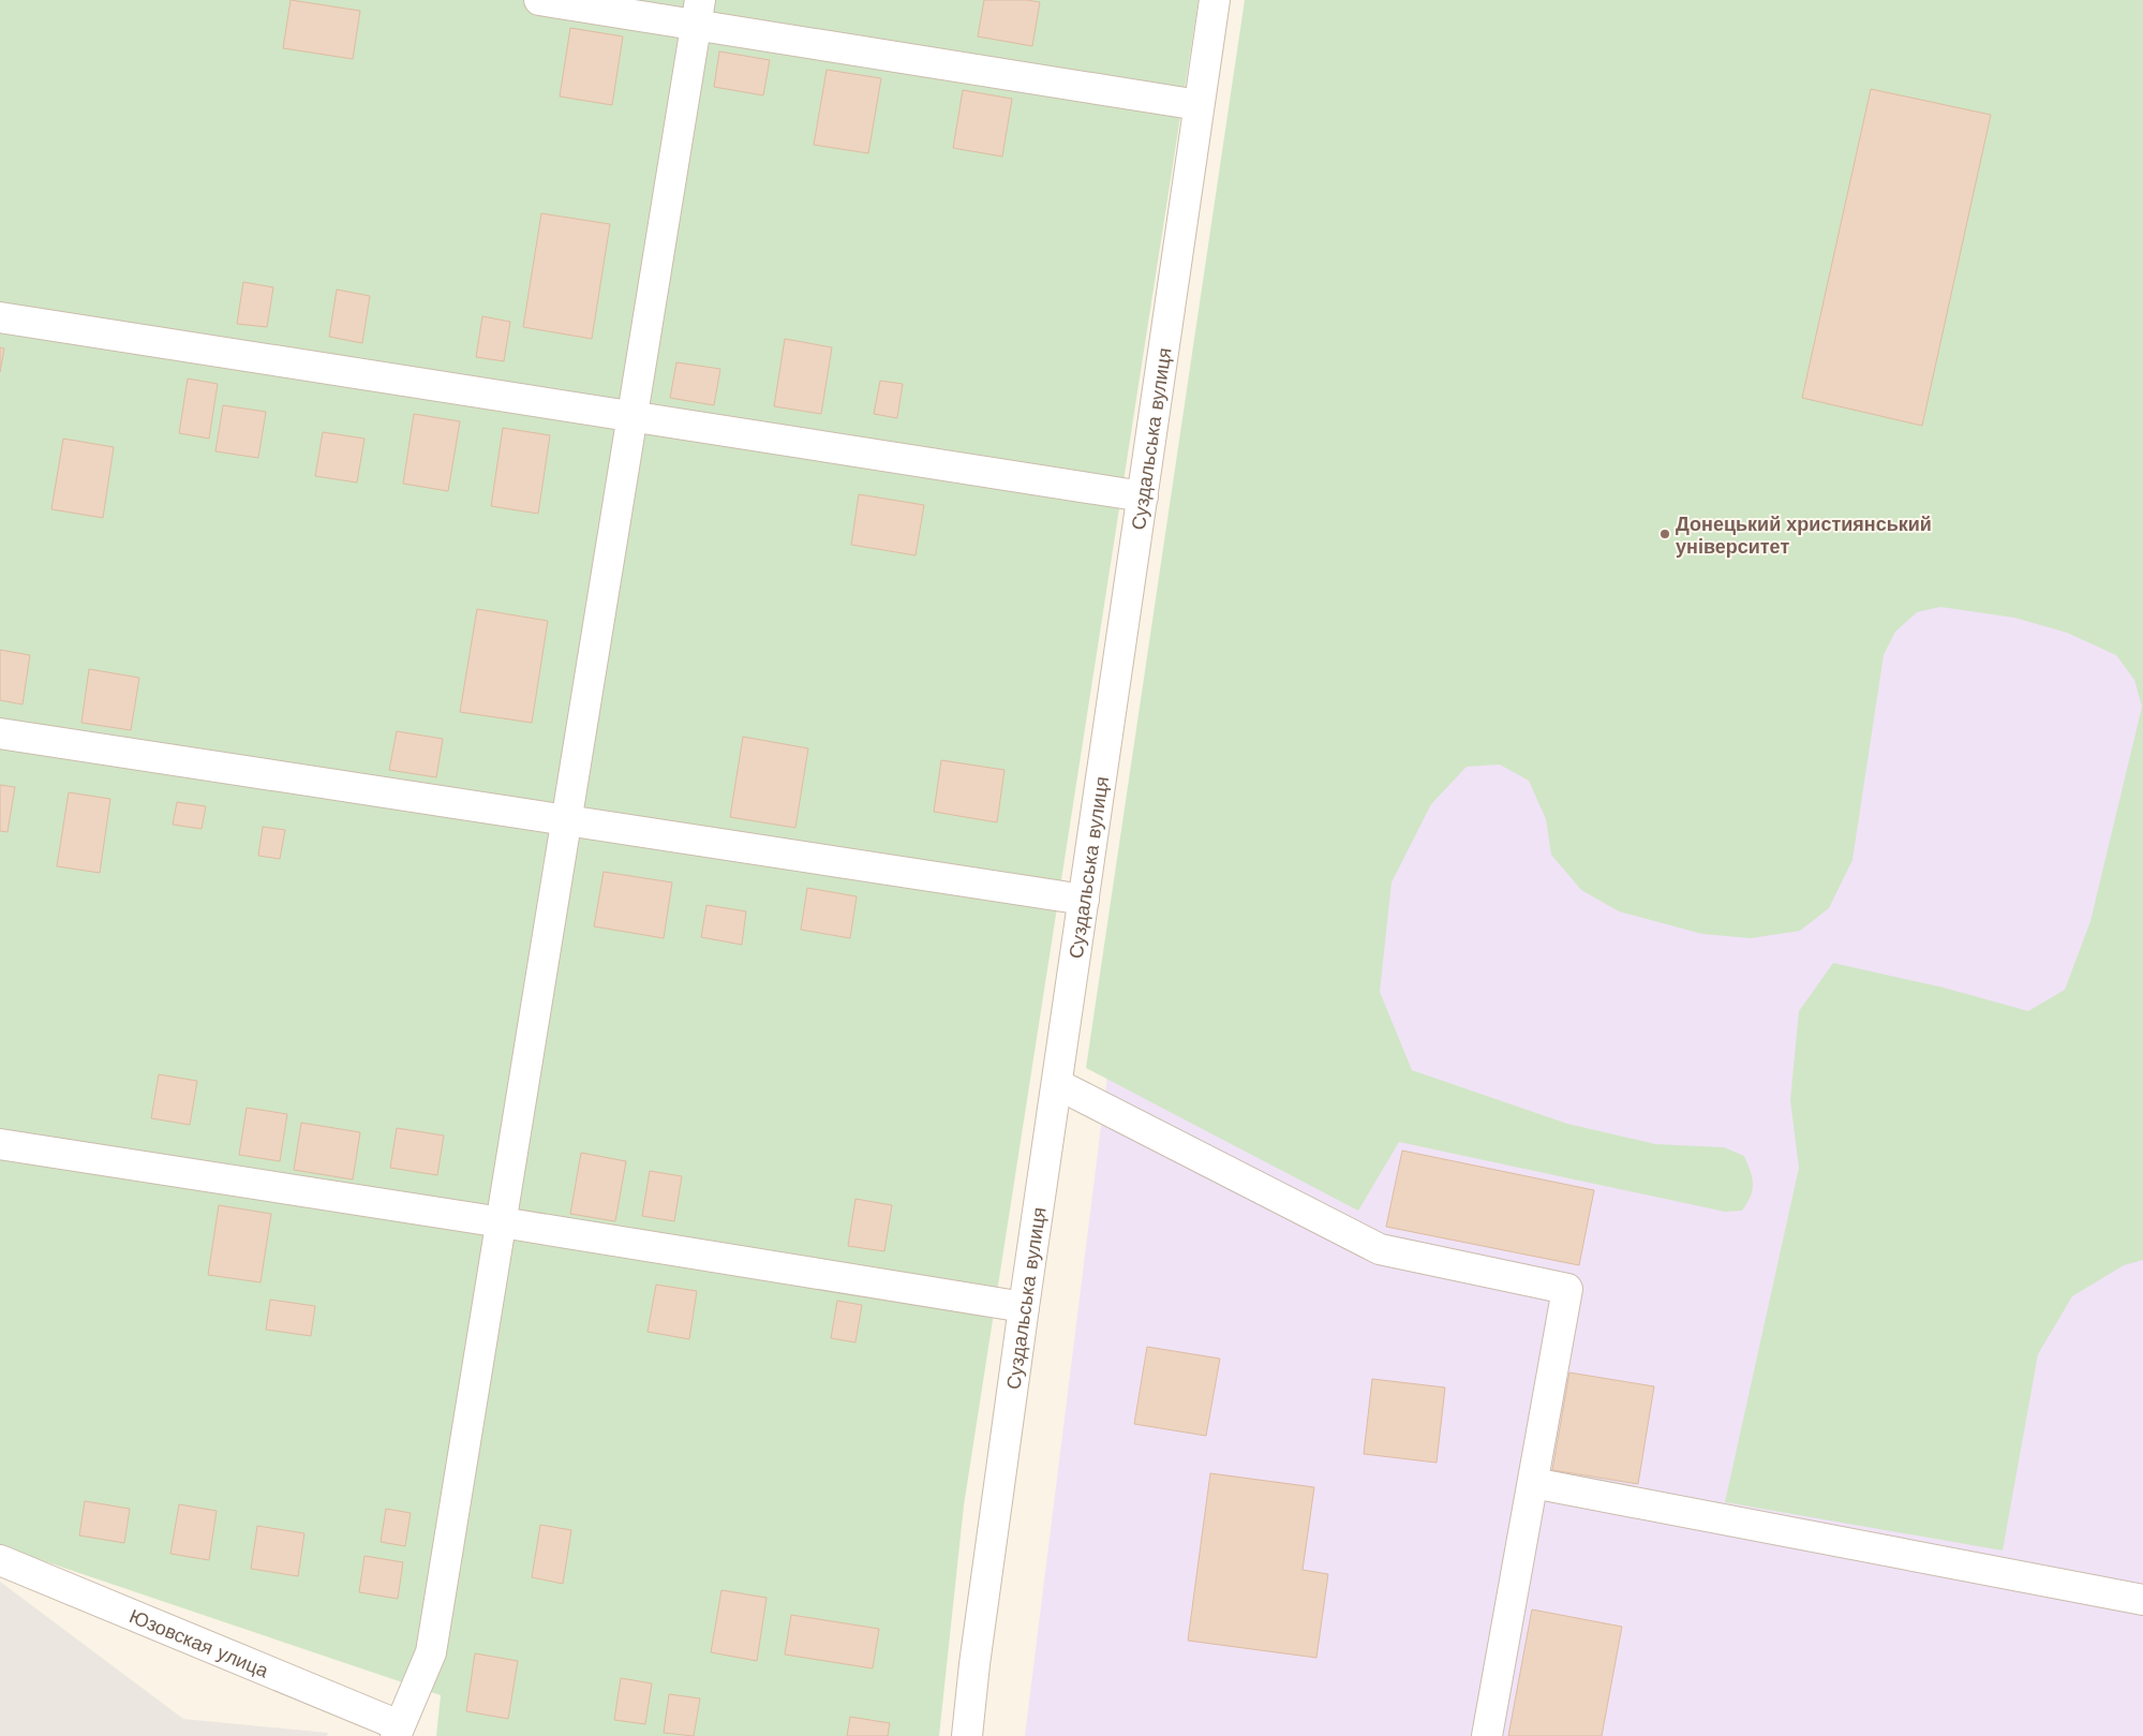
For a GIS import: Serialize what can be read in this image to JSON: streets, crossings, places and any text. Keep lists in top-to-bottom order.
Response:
{
  "streets": {
    "street": ["Суздальська вулиця", "Юзовская улица"]
  },
  "places": ["Донецький християнський університет"]
}
